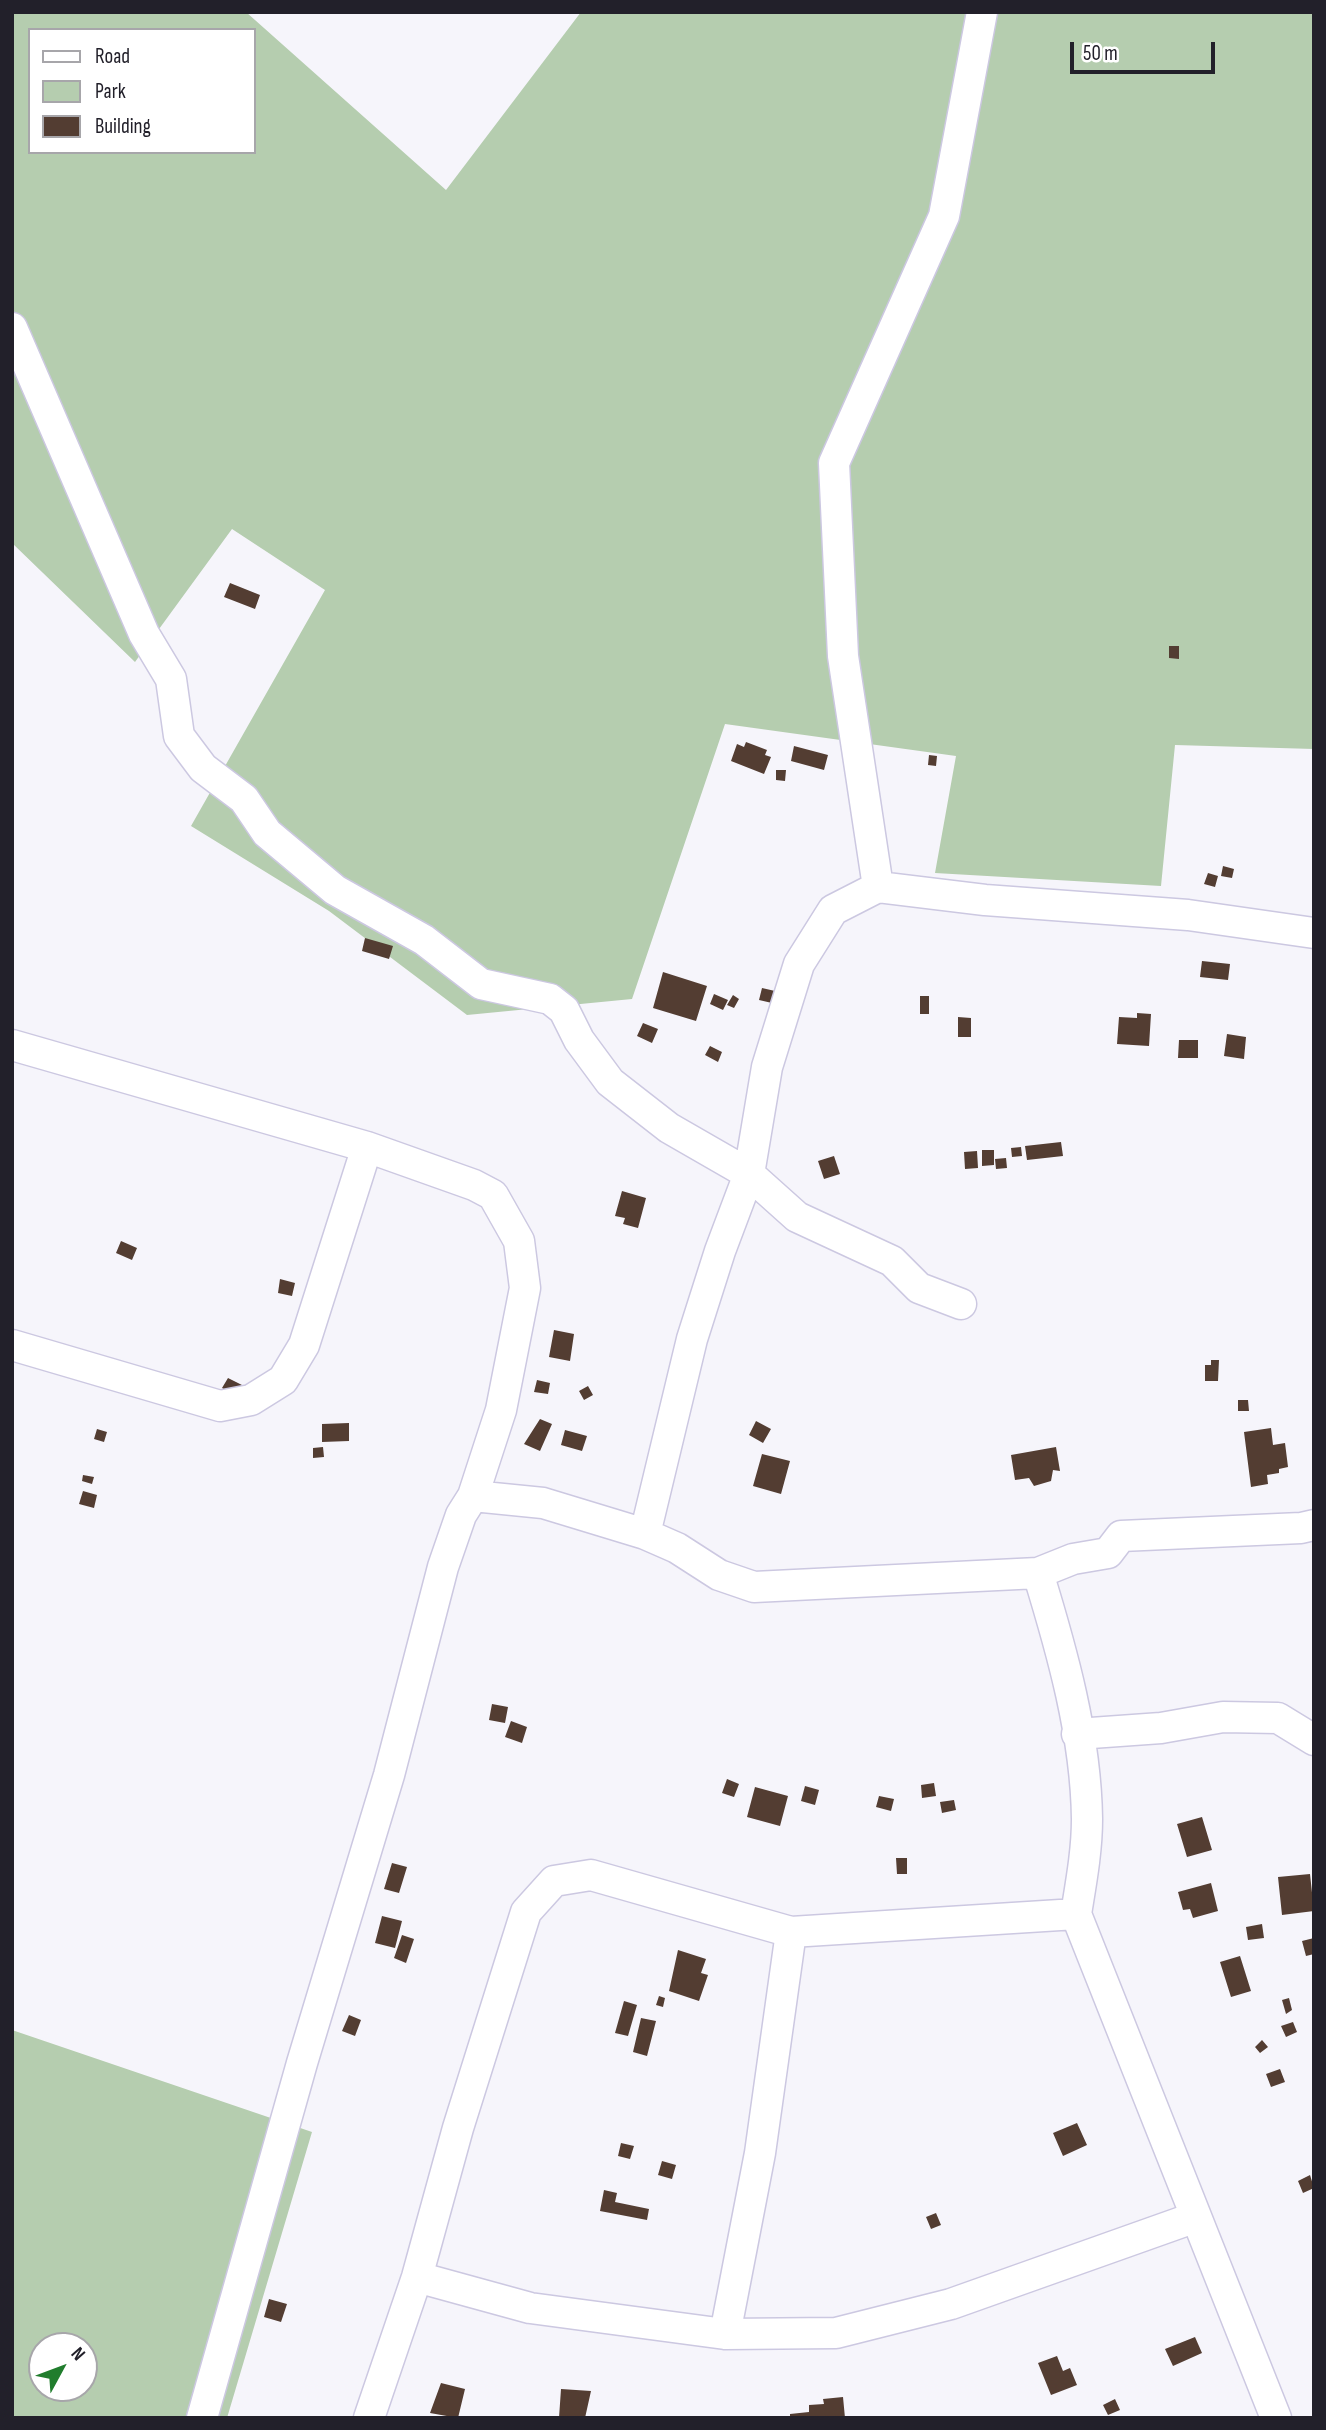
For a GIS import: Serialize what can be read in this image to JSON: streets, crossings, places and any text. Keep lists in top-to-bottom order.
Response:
{
  "legend": ["Road", "Park", "Building"],
  "scale_bar": "50 m",
  "north": "top right"
}
